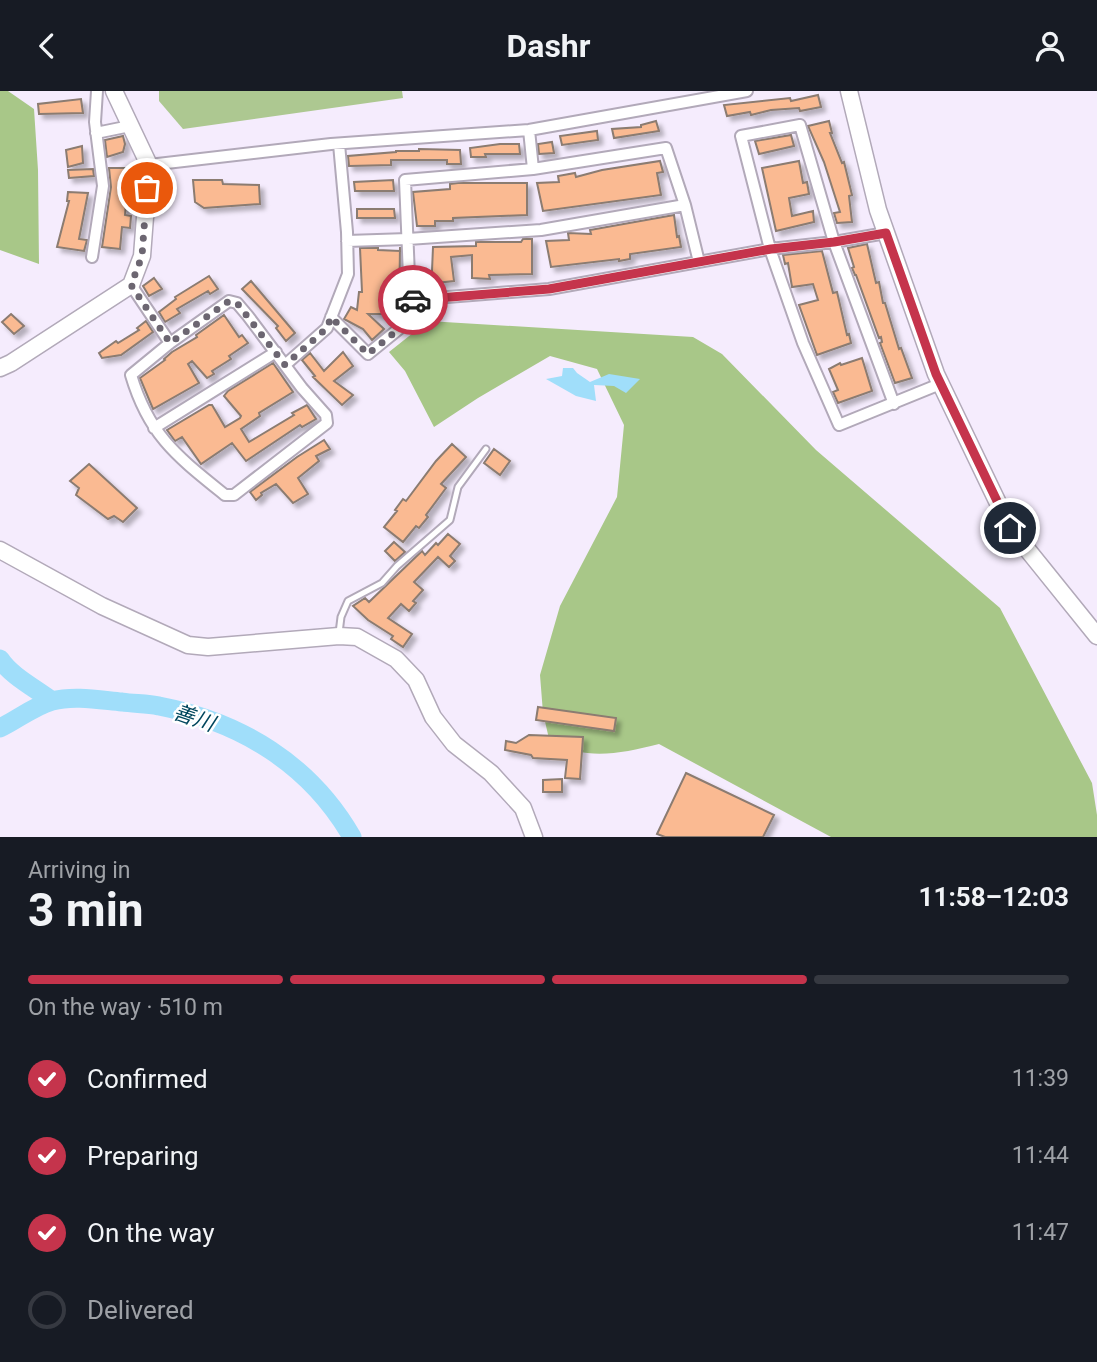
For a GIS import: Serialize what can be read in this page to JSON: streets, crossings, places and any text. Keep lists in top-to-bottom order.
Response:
{
  "water": ["善川"],
  "page": {
    "header": "Dashr",
    "heading": ["3 min", "Arriving in", "11:58–12:03"],
    "bar": "On the way · 510 m",
    "list": [
      ["Confirmed", "11:39"],
      ["Preparing", "11:44"],
      ["On the way", "11:47"],
      "Delivered"
    ]
  }
}
